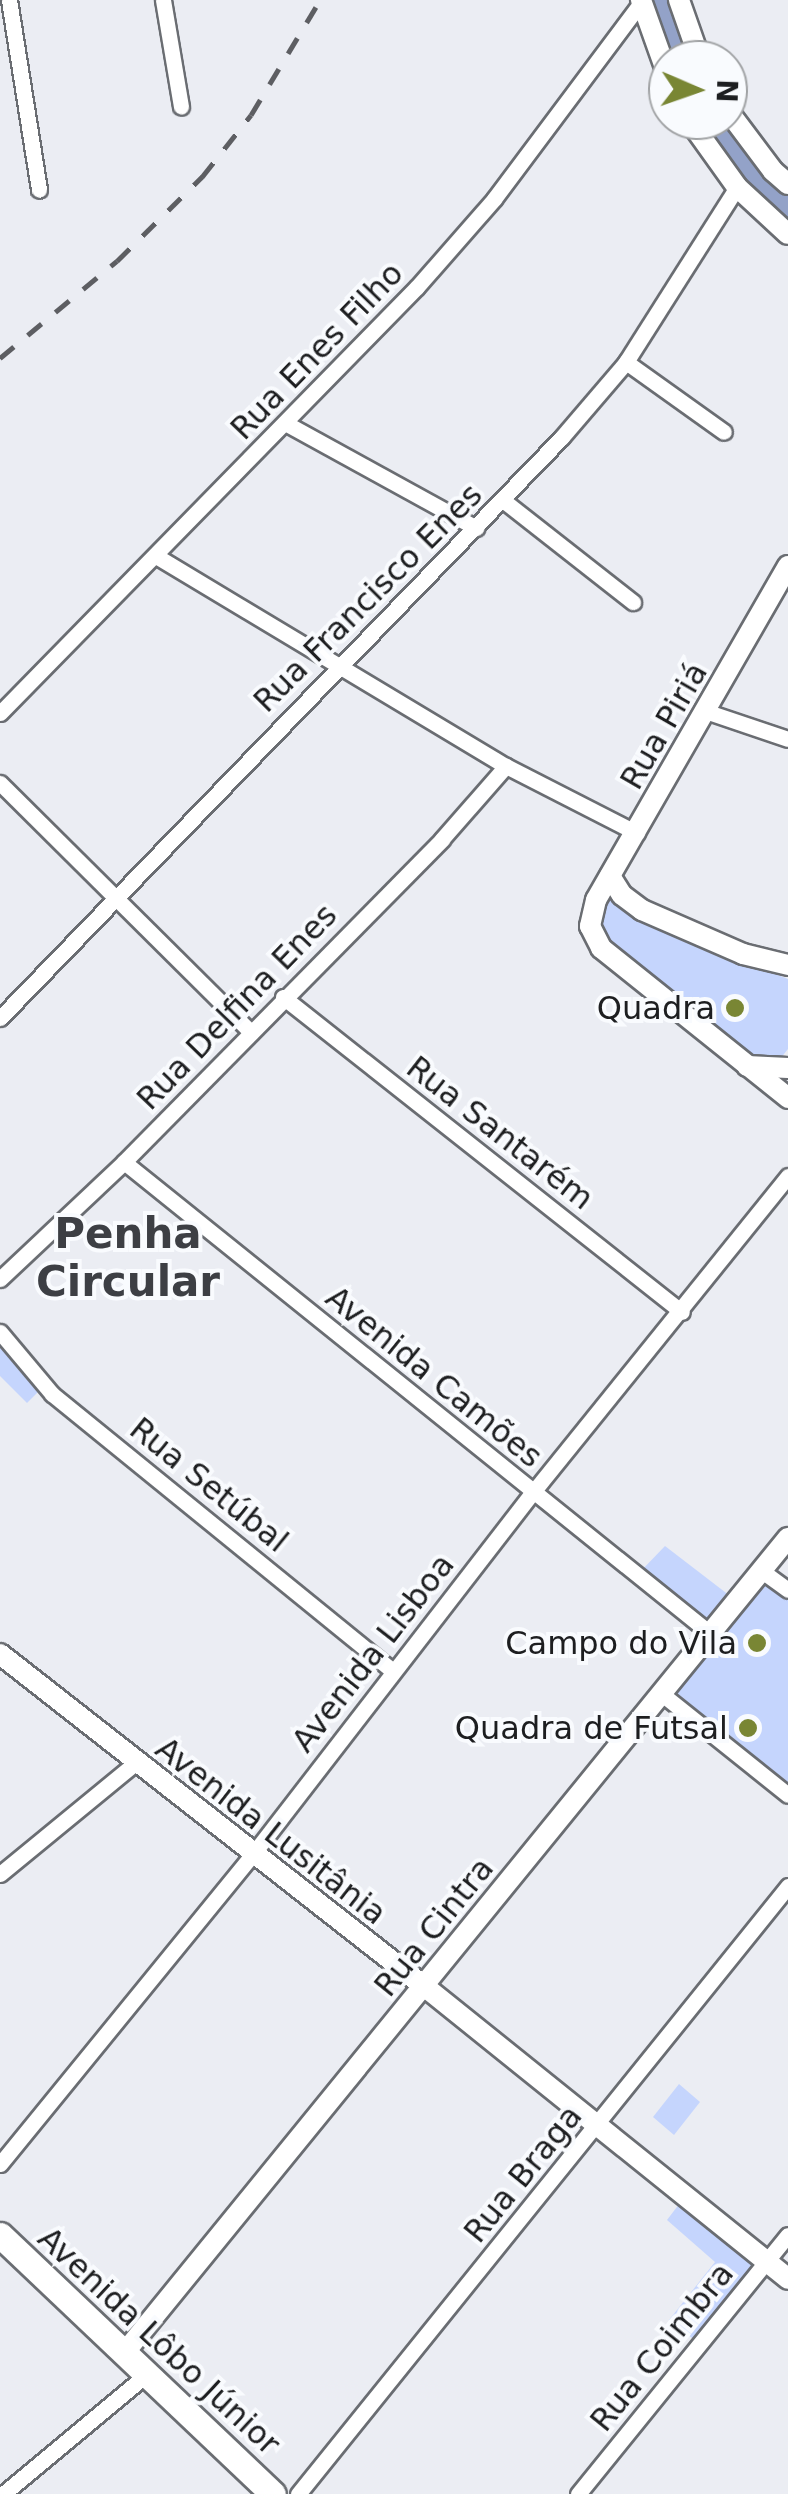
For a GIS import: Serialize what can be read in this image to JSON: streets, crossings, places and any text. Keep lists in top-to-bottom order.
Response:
{
  "streets": {
    "main road": ["Avenida Lôbo Júnior"],
    "street": [
      "Rua Enes Filho",
      "Rua Francisco Enes",
      "Rua Piriá",
      "Rua Delfina Enes",
      "Rua Santarém",
      "Avenida Camões",
      "Rua Setúbal",
      "Avenida Lisboa",
      "Avenida Lusitânia",
      "Rua Cintra",
      "Rua Braga",
      "Rua Coimbra"
    ]
  },
  "crossings": [
    ["Rua Delfina Enes", "Rua Santarém"],
    ["Rua Delfina Enes", "Avenida Camões"],
    ["Rua Santarém", "Avenida Lisboa"],
    ["Avenida Camões", "Avenida Lisboa"],
    ["Avenida Camões", "Rua Cintra"],
    ["Rua Setúbal", "Avenida Lisboa"],
    ["Avenida Lisboa", "Avenida Lusitânia"],
    ["Avenida Lusitânia", "Rua Cintra"],
    ["Avenida Lusitânia", "Rua Braga"],
    ["Avenida Lusitânia", "Rua Coimbra"],
    ["Rua Cintra", "Avenida Lôbo Júnior"]
  ],
  "districts": ["Penha Circular"],
  "places": ["Quadra", "Campo do Vila", "Quadra de Futsal"],
  "north": "right"
}
